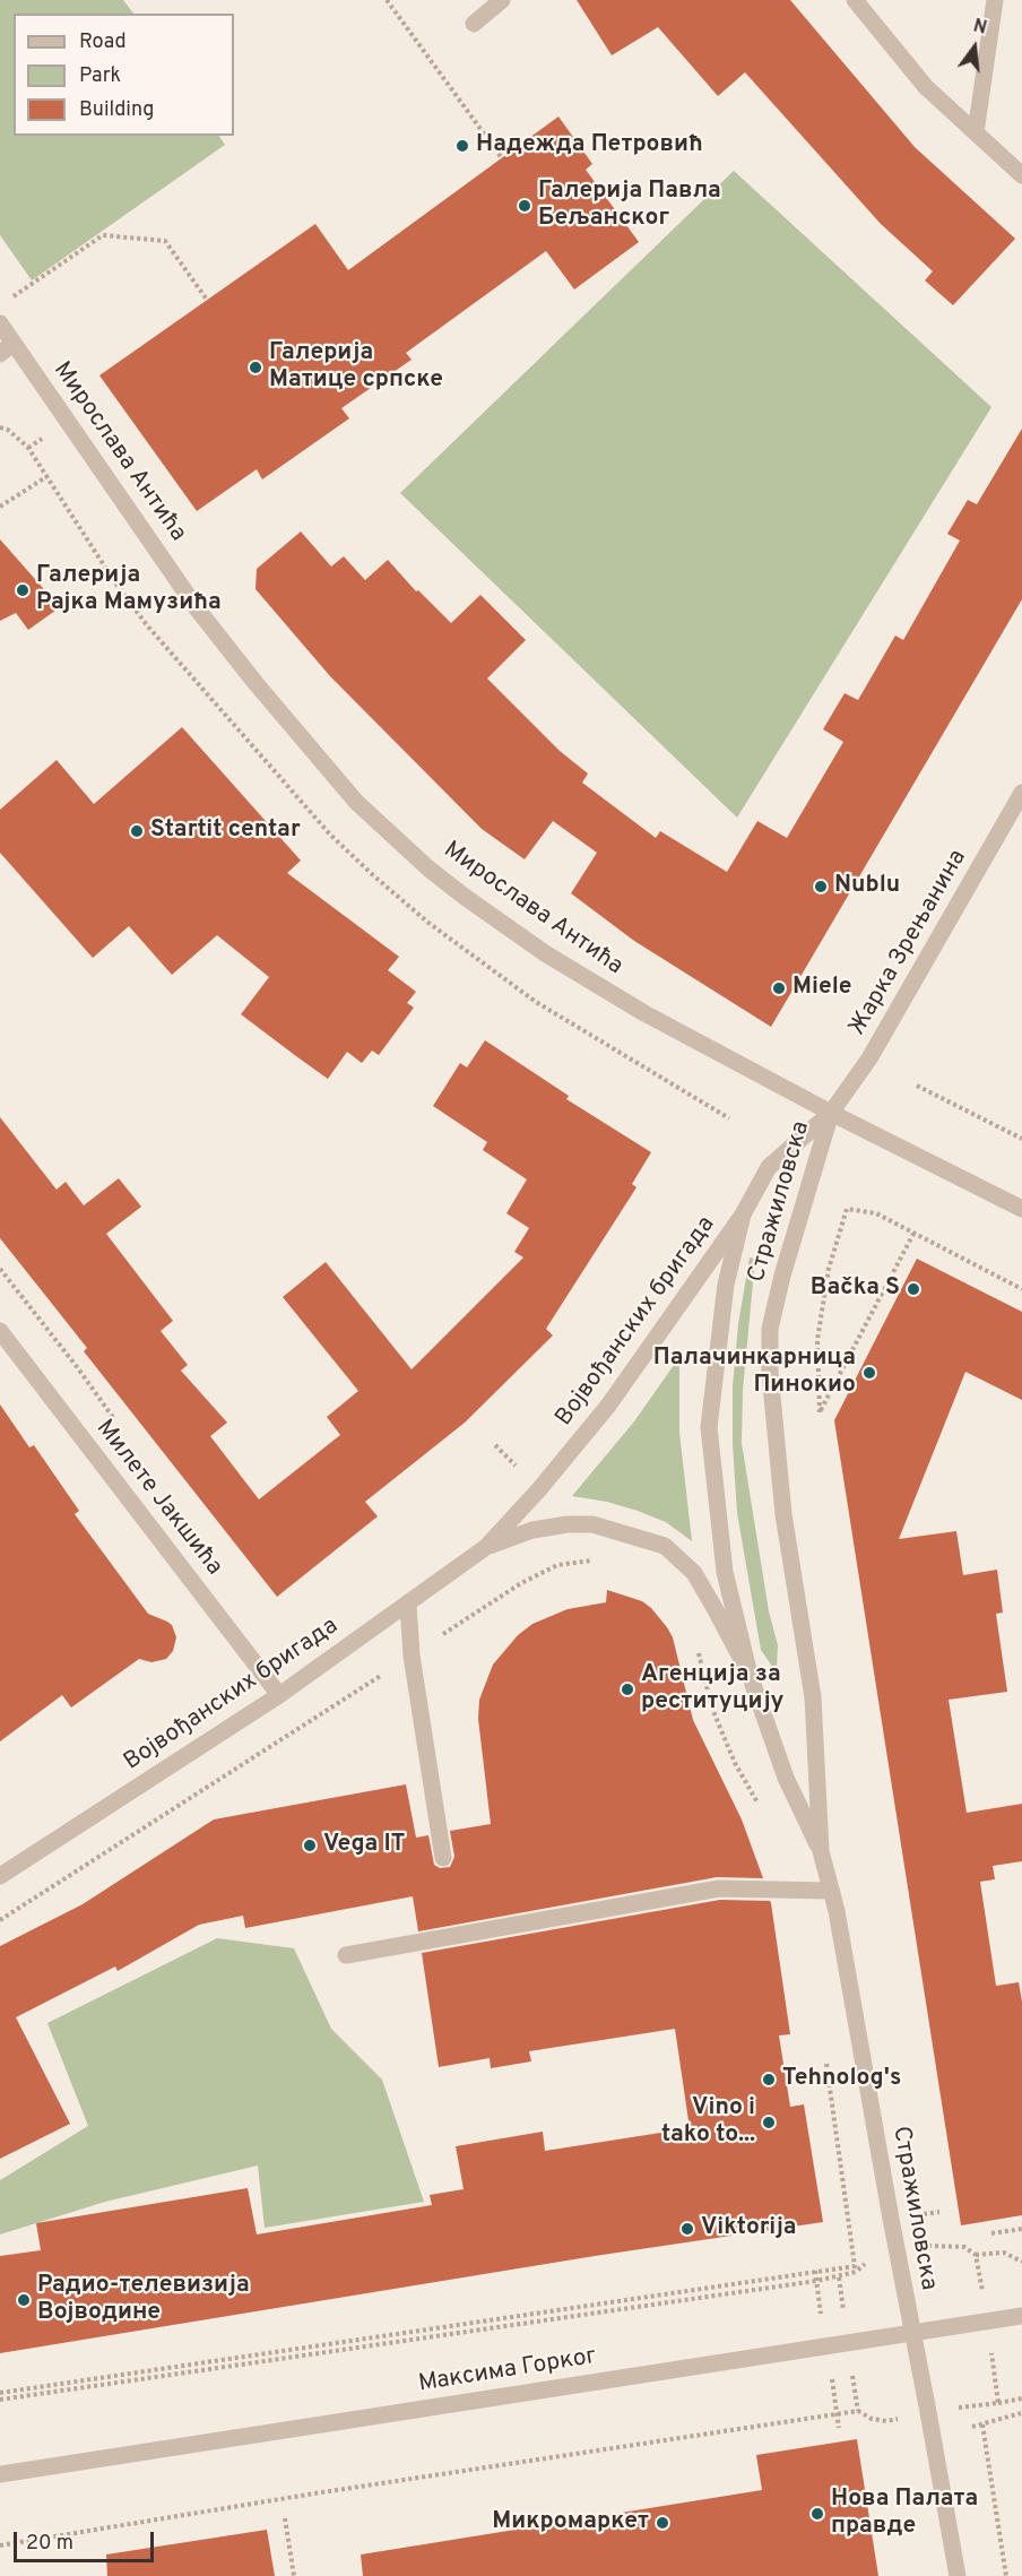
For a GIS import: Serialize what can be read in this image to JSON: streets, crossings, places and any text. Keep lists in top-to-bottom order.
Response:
{
  "streets": {
    "street": [
      "Мирослава Антића",
      "Жарка Зрењанина",
      "Стражиловска",
      "Војвођанских бригада",
      "Милете Јакшића",
      "Максима Горког"
    ]
  },
  "crossings": [
    ["Мирослава Антића", "Жарка Зрењанина"],
    ["Мирослава Антића", "Стражиловска"],
    ["Жарка Зрењанина", "Стражиловска"],
    ["Стражиловска", "Војвођанских бригада"],
    ["Стражиловска", "Максима Горког"],
    ["Војвођанских бригада", "Милете Јакшића"]
  ],
  "places": [
    "Надежда Петровић",
    "Галерија Павла Бељанског",
    "Галерија Матице српске",
    "Галерија Рајка Мамузића",
    "Startit centar",
    "Nublu",
    "Miele",
    "Bačka S",
    "Палачинкарница Пинокио",
    "Агенција за реституцију",
    "Vega IT",
    "Tehnolog's",
    "Vino i tako to...",
    "Viktorija",
    "Радио-телевизија Војводине",
    "Нова Палата правде",
    "Микромаркет"
  ],
  "legend": ["Road", "Park", "Building"],
  "scale_bar": "20 m",
  "north": "top"
}
